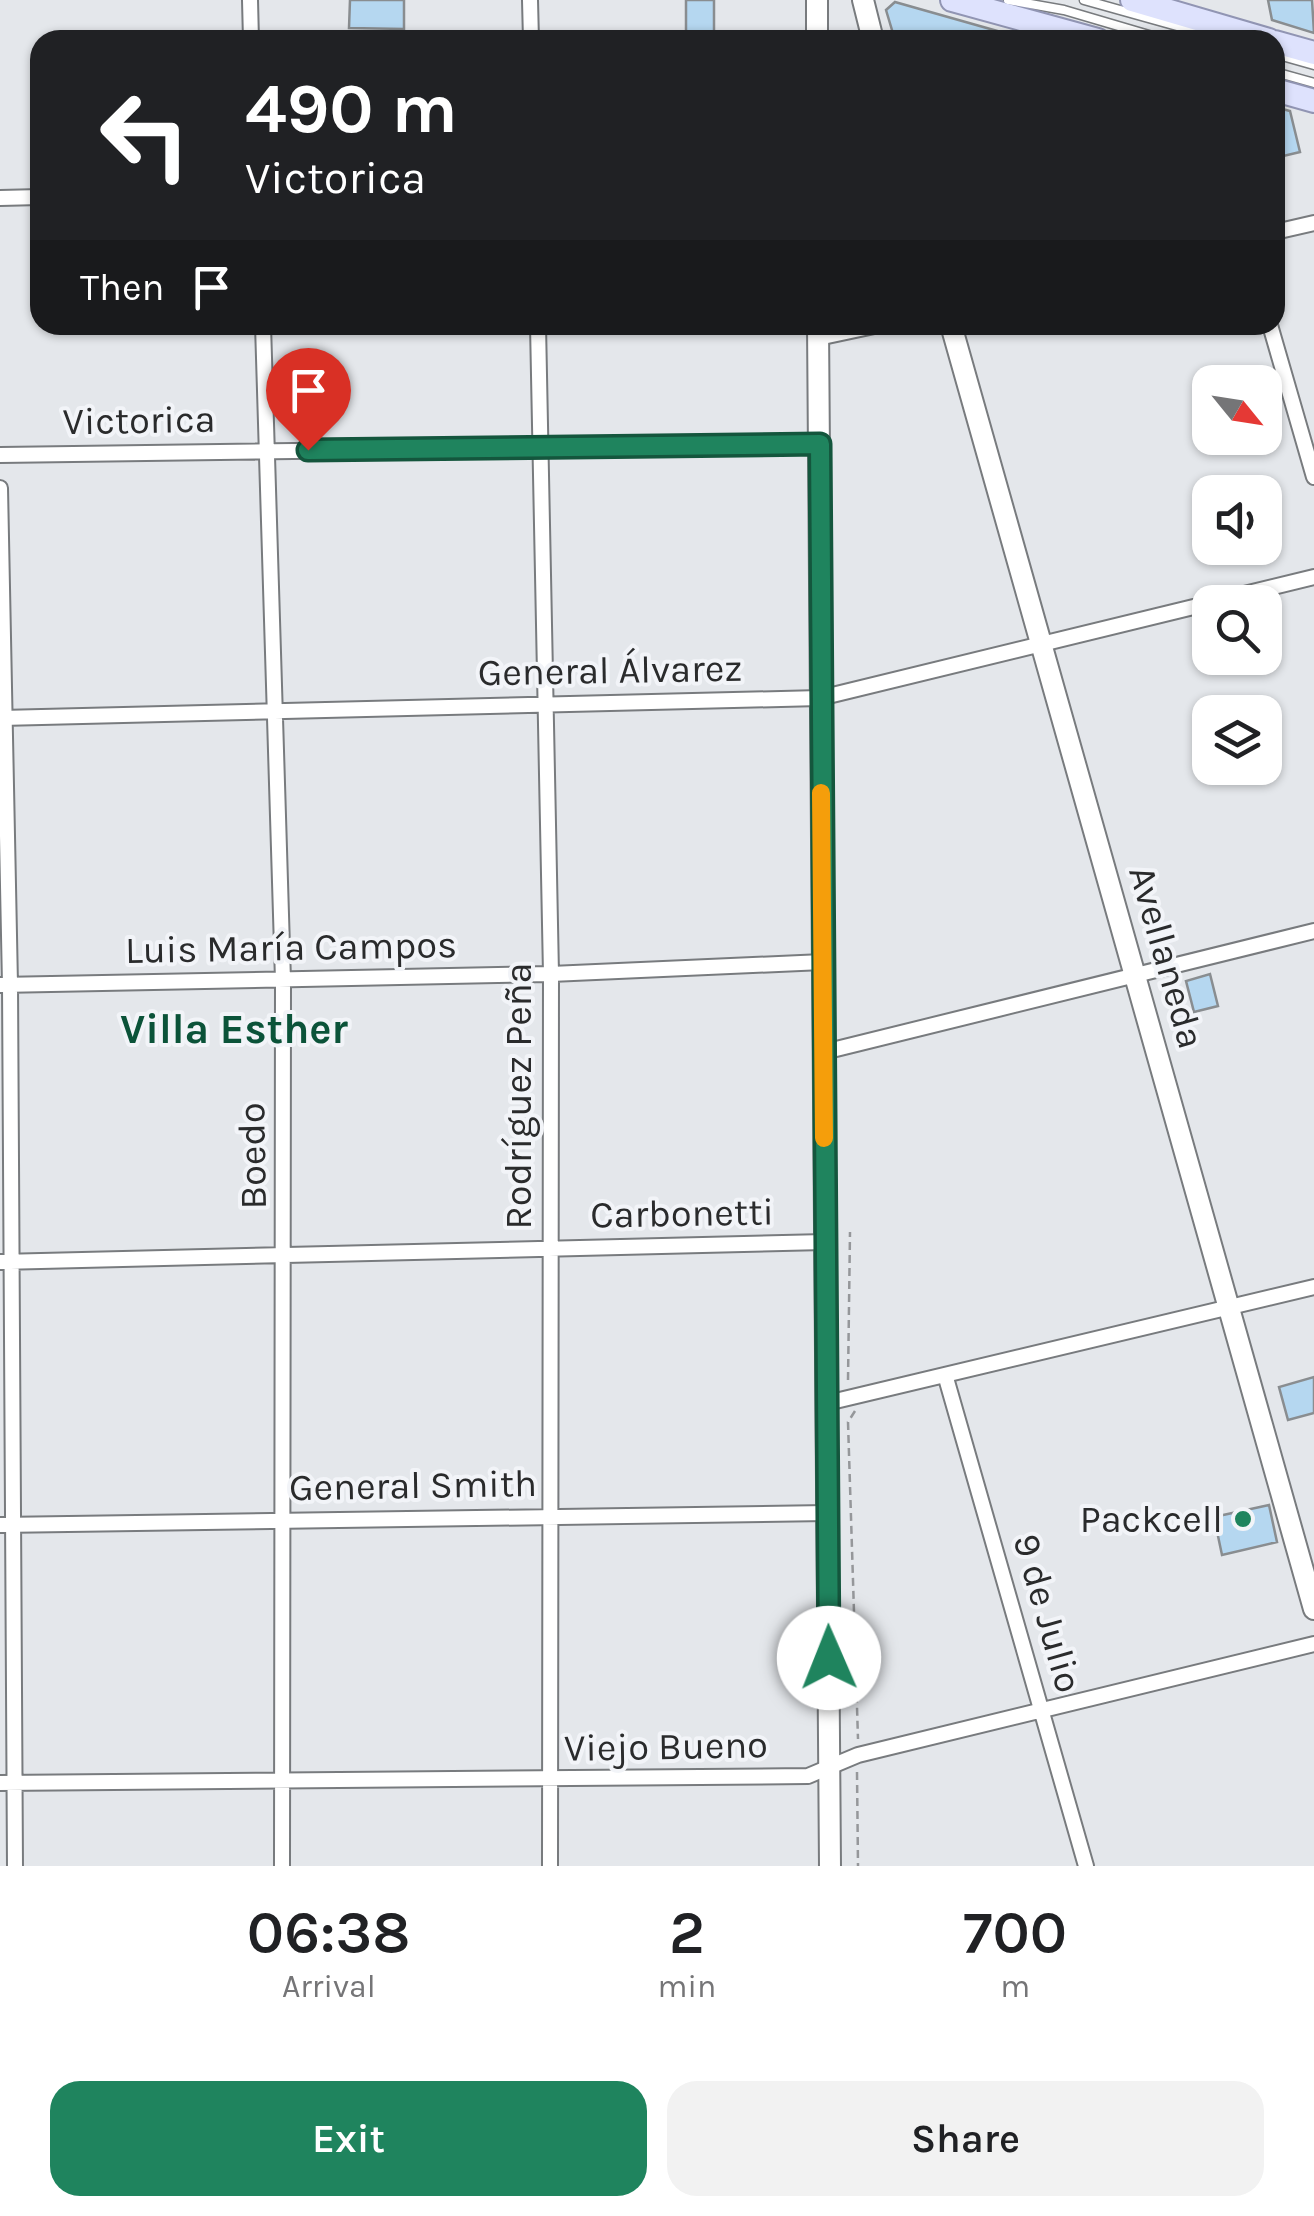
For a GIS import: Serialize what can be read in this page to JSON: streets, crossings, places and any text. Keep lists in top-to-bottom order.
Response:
{
  "streets": {
    "main road": ["Avellaneda"],
    "street": [
      "Victorica",
      "General Álvarez",
      "Luis María Campos",
      "Rodríguez Peña",
      "Boedo",
      "Carbonetti",
      "General Smith",
      "9 de Julio",
      "Viejo Bueno"
    ]
  },
  "crossings": [
    ["Victorica", "Rodríguez Peña"],
    ["Victorica", "Boedo"],
    ["General Álvarez", "Avellaneda"],
    ["General Álvarez", "Rodríguez Peña"],
    ["General Álvarez", "Boedo"],
    ["Luis María Campos", "Rodríguez Peña"],
    ["Luis María Campos", "Boedo"],
    ["Rodríguez Peña", "Carbonetti"],
    ["Rodríguez Peña", "General Smith"],
    ["Rodríguez Peña", "Viejo Bueno"],
    ["Boedo", "Carbonetti"],
    ["Boedo", "General Smith"],
    ["Boedo", "Viejo Bueno"],
    ["9 de Julio", "Viejo Bueno"]
  ],
  "districts": ["Villa Esther"],
  "places": ["Packcell"],
  "north": "bottom right",
  "page": {
    "turn": ["490 m", "Victorica"],
    "then": "Then",
    "eta": [
      "06:38",
      "Arrival",
      "2",
      "min",
      "700",
      "m"
    ],
    "buttons": ["Exit", "Share"]
  }
}
